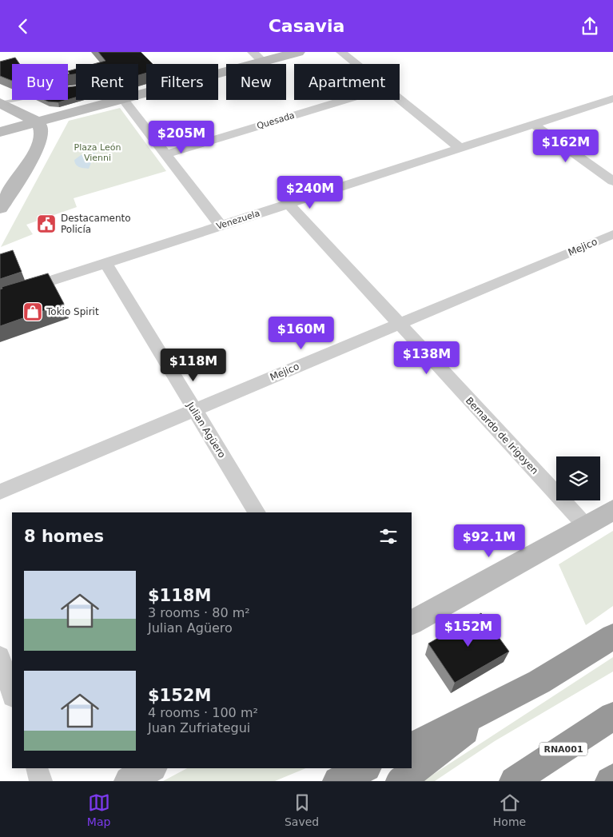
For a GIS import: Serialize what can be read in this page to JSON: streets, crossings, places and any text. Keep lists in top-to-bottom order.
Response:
{
  "streets": {
    "highway": ["RNA001"],
    "street": [
      "Quesada",
      "Venezuela",
      "Mejico",
      "Julian Agüero",
      "Bernardo de Irigoyen"
    ]
  },
  "crossings": [
    ["Venezuela", "Julian Agüero"],
    ["Venezuela", "Bernardo de Irigoyen"],
    ["Mejico", "Julian Agüero"],
    ["Mejico", "Bernardo de Irigoyen"]
  ],
  "parks": ["Plaza León Vienni"],
  "places": {
    "public building": ["Destacamento Policía"],
    "shop": ["Tokio Spirit"]
  },
  "page": {
    "header": "Casavia",
    "chip": [
      "Buy",
      "Rent",
      "Filters",
      "New",
      "Apartment"
    ],
    "price": [
      "$205M",
      "$162M",
      "$240M",
      "$160M",
      "$138M",
      "$118M",
      "$92.1M",
      "$152M"
    ],
    "heading": "8 homes",
    "list": [
      {
        "name": "$118M",
        "note": "3 rooms · 80 m² · Julian Agüero"
      },
      {
        "name": "$152M",
        "note": "4 rooms · 100 m² · Juan Zufriategui"
      }
    ],
    "tabs": ["Map", "Saved", "Home"]
  }
}
